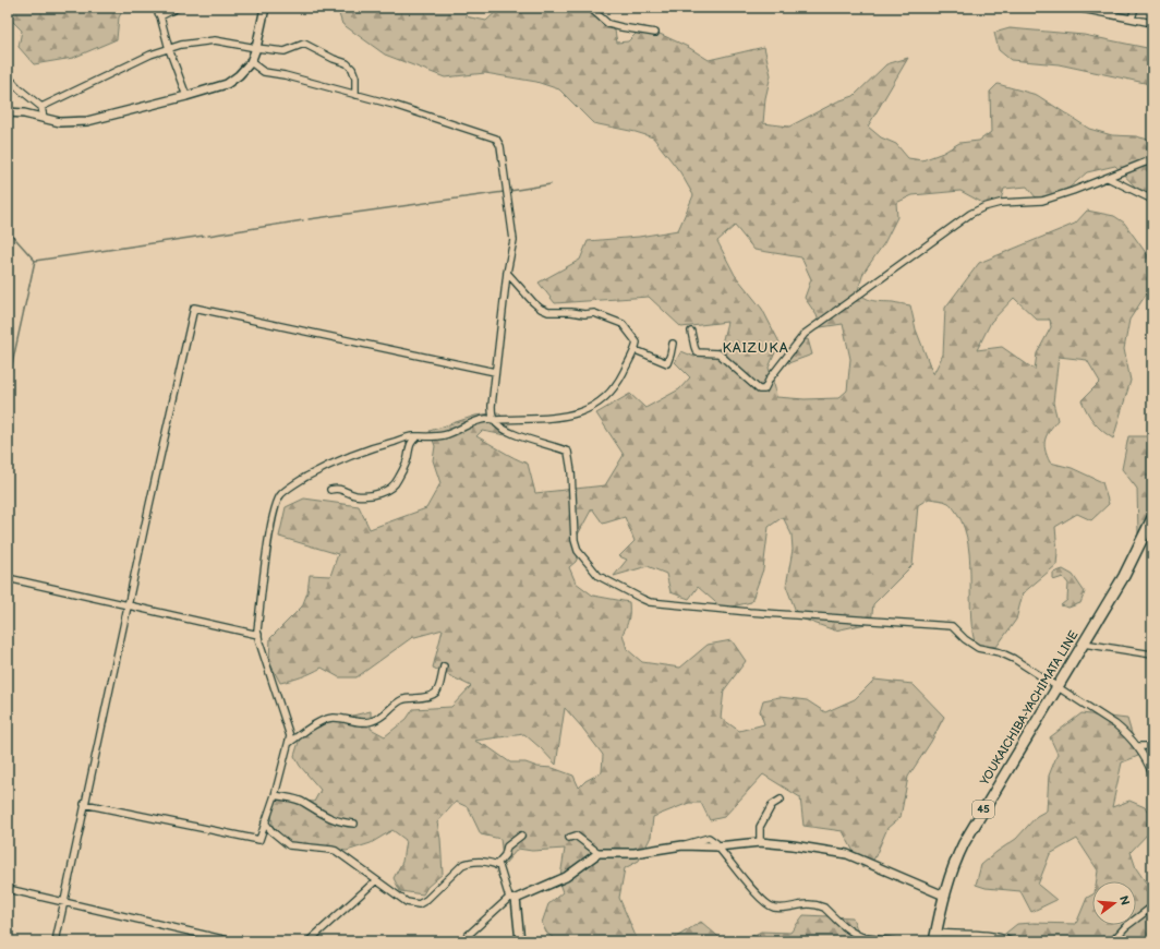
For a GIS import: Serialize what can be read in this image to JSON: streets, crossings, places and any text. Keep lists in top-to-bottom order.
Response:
{
  "streets": {
    "main road": ["YOUKAICHIBA-YACHIMATA LINE", "45"]
  },
  "districts": ["KAIZUKA"],
  "north": "right"
}
